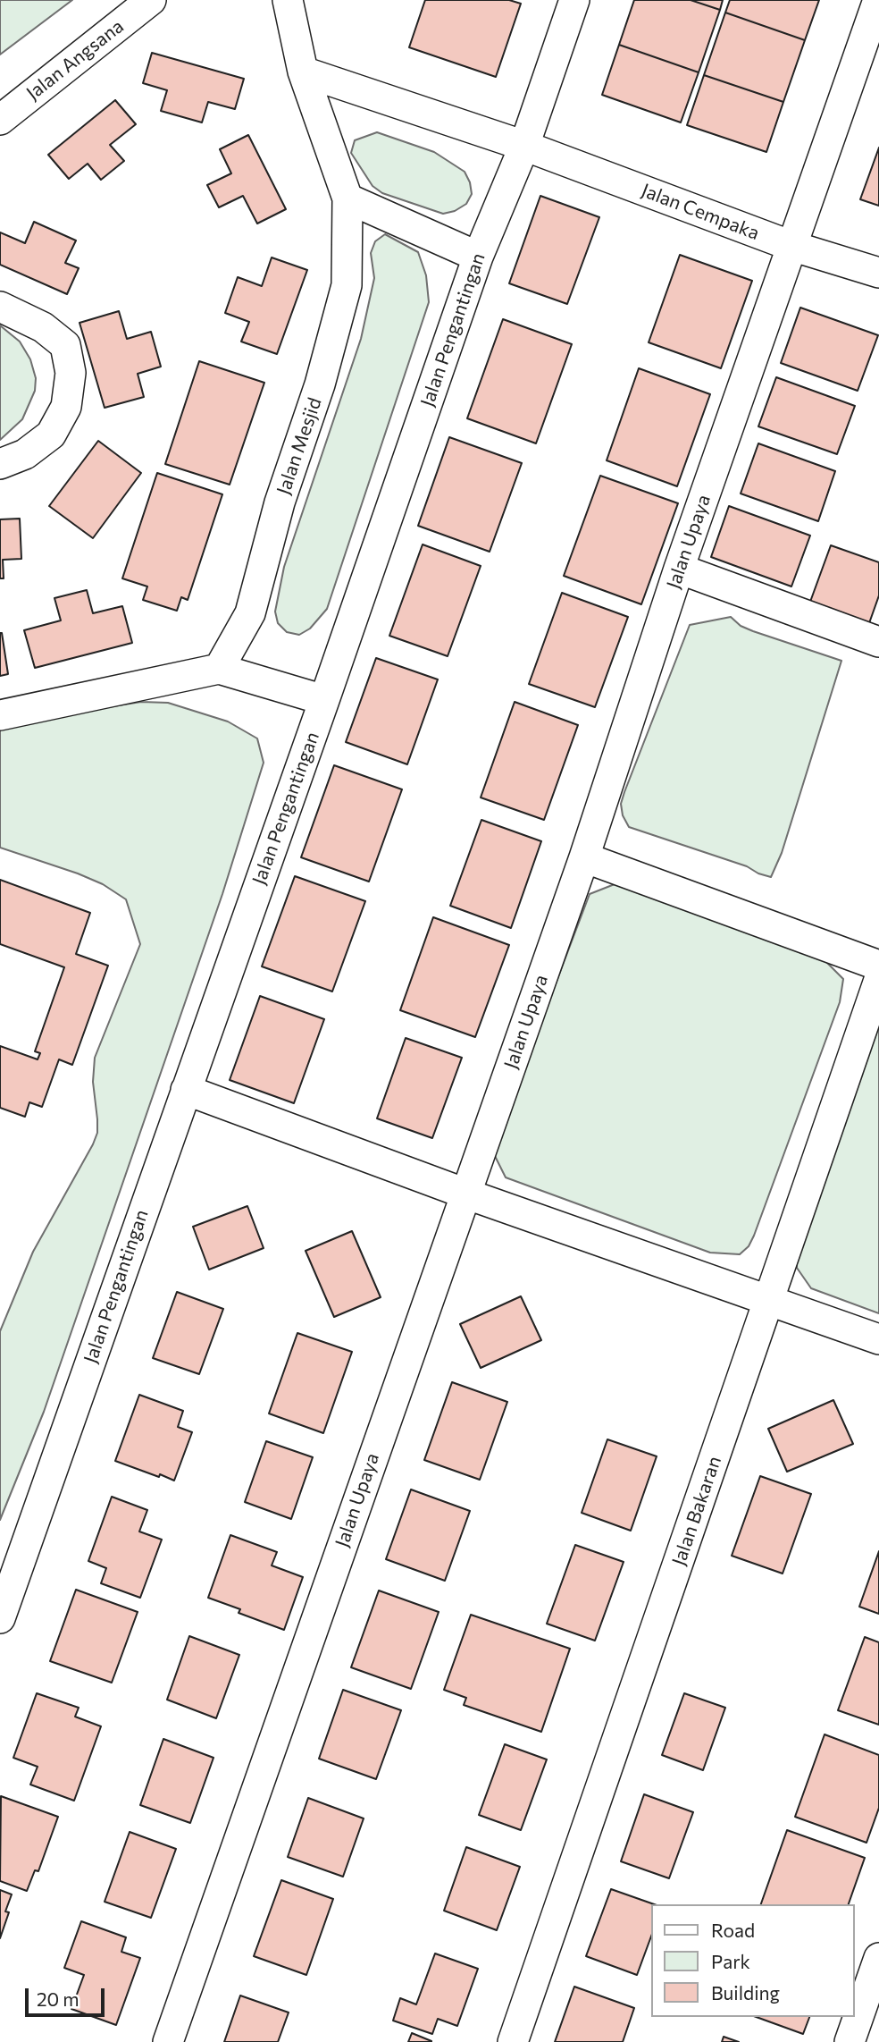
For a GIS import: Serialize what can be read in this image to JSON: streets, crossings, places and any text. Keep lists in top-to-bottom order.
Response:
{
  "streets": {
    "street": [
      "Jalan Angsana",
      "Jalan Cempaka",
      "Jalan Pengantingan",
      "Jalan Mesjid",
      "Jalan Upaya",
      "Jalan Bakaran"
    ]
  },
  "crossings": [
    ["Jalan Cempaka", "Jalan Pengantingan"],
    ["Jalan Cempaka", "Jalan Mesjid"],
    ["Jalan Cempaka", "Jalan Upaya"]
  ],
  "legend": ["Road", "Park", "Building"],
  "scale_bar": "20 m"
}
